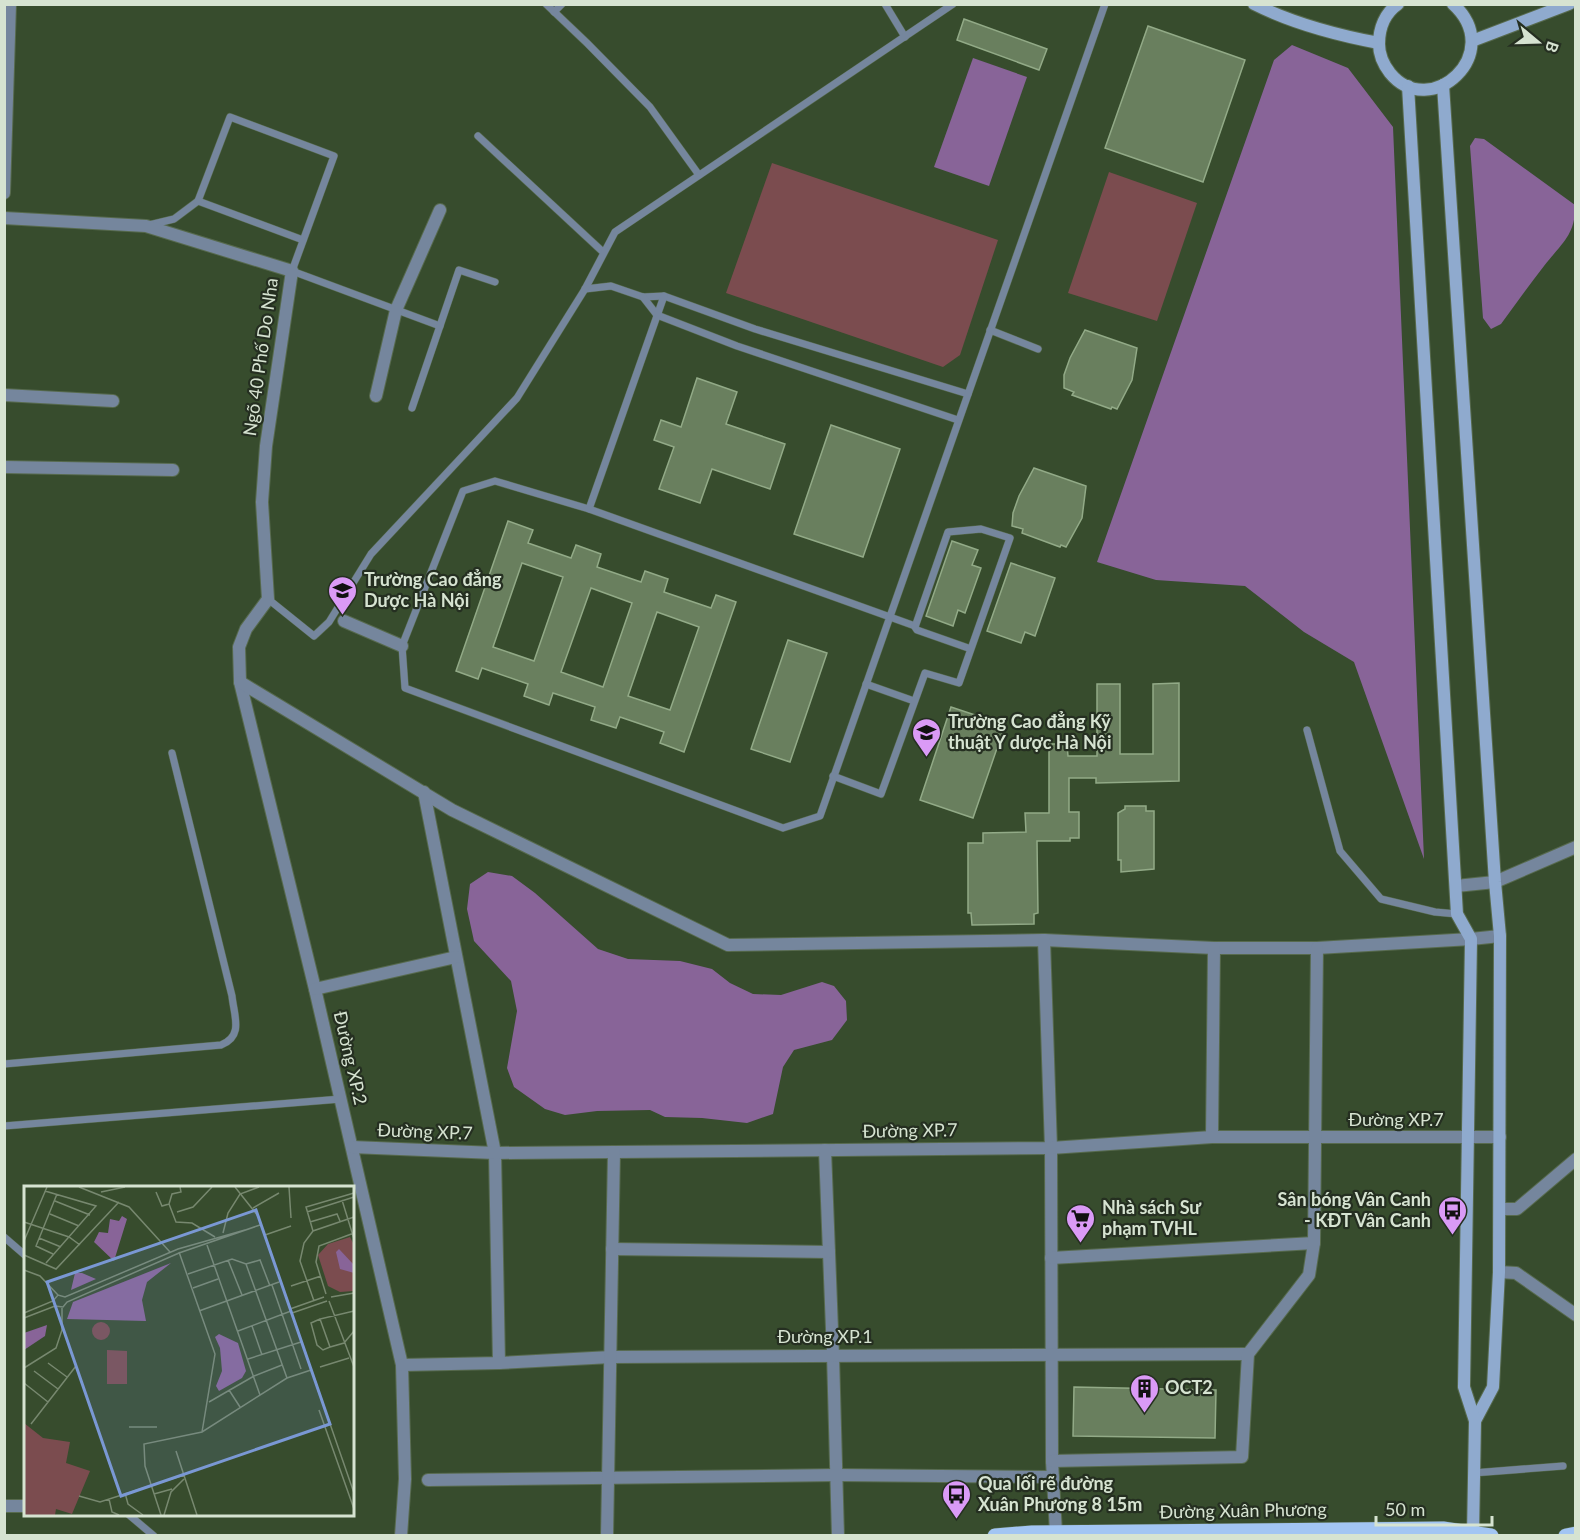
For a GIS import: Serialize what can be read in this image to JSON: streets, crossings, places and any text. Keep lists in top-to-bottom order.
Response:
{
  "streets": {
    "main road": ["Đường Xuân Phương"],
    "street": [
      "Ngõ 40 Phố Do Nha",
      "Đường XP.2",
      "Đường XP.7",
      "Đường XP.1"
    ]
  },
  "crossings": [
    ["Ngõ 40 Phố Do Nha", "Đường XP.2"],
    ["Đường XP.2", "Đường XP.7"],
    ["Đường XP.2", "Đường XP.1"]
  ],
  "places": {
    "school or university": ["Trường Cao đẳng Dược Hà Nội", "Trường Cao đẳng Kỹ thuật Y dược Hà Nội"],
    "bus stop": ["Sân bóng Vân Canh - KĐT Vân Canh", "Qua lối rẽ đường Xuân Phương 8 15m"],
    "supermarket": ["Nhà sách Sư phạm TVHL"],
    "building": ["OCT2"]
  },
  "scale_bar": "50 m",
  "north": "right"
}
